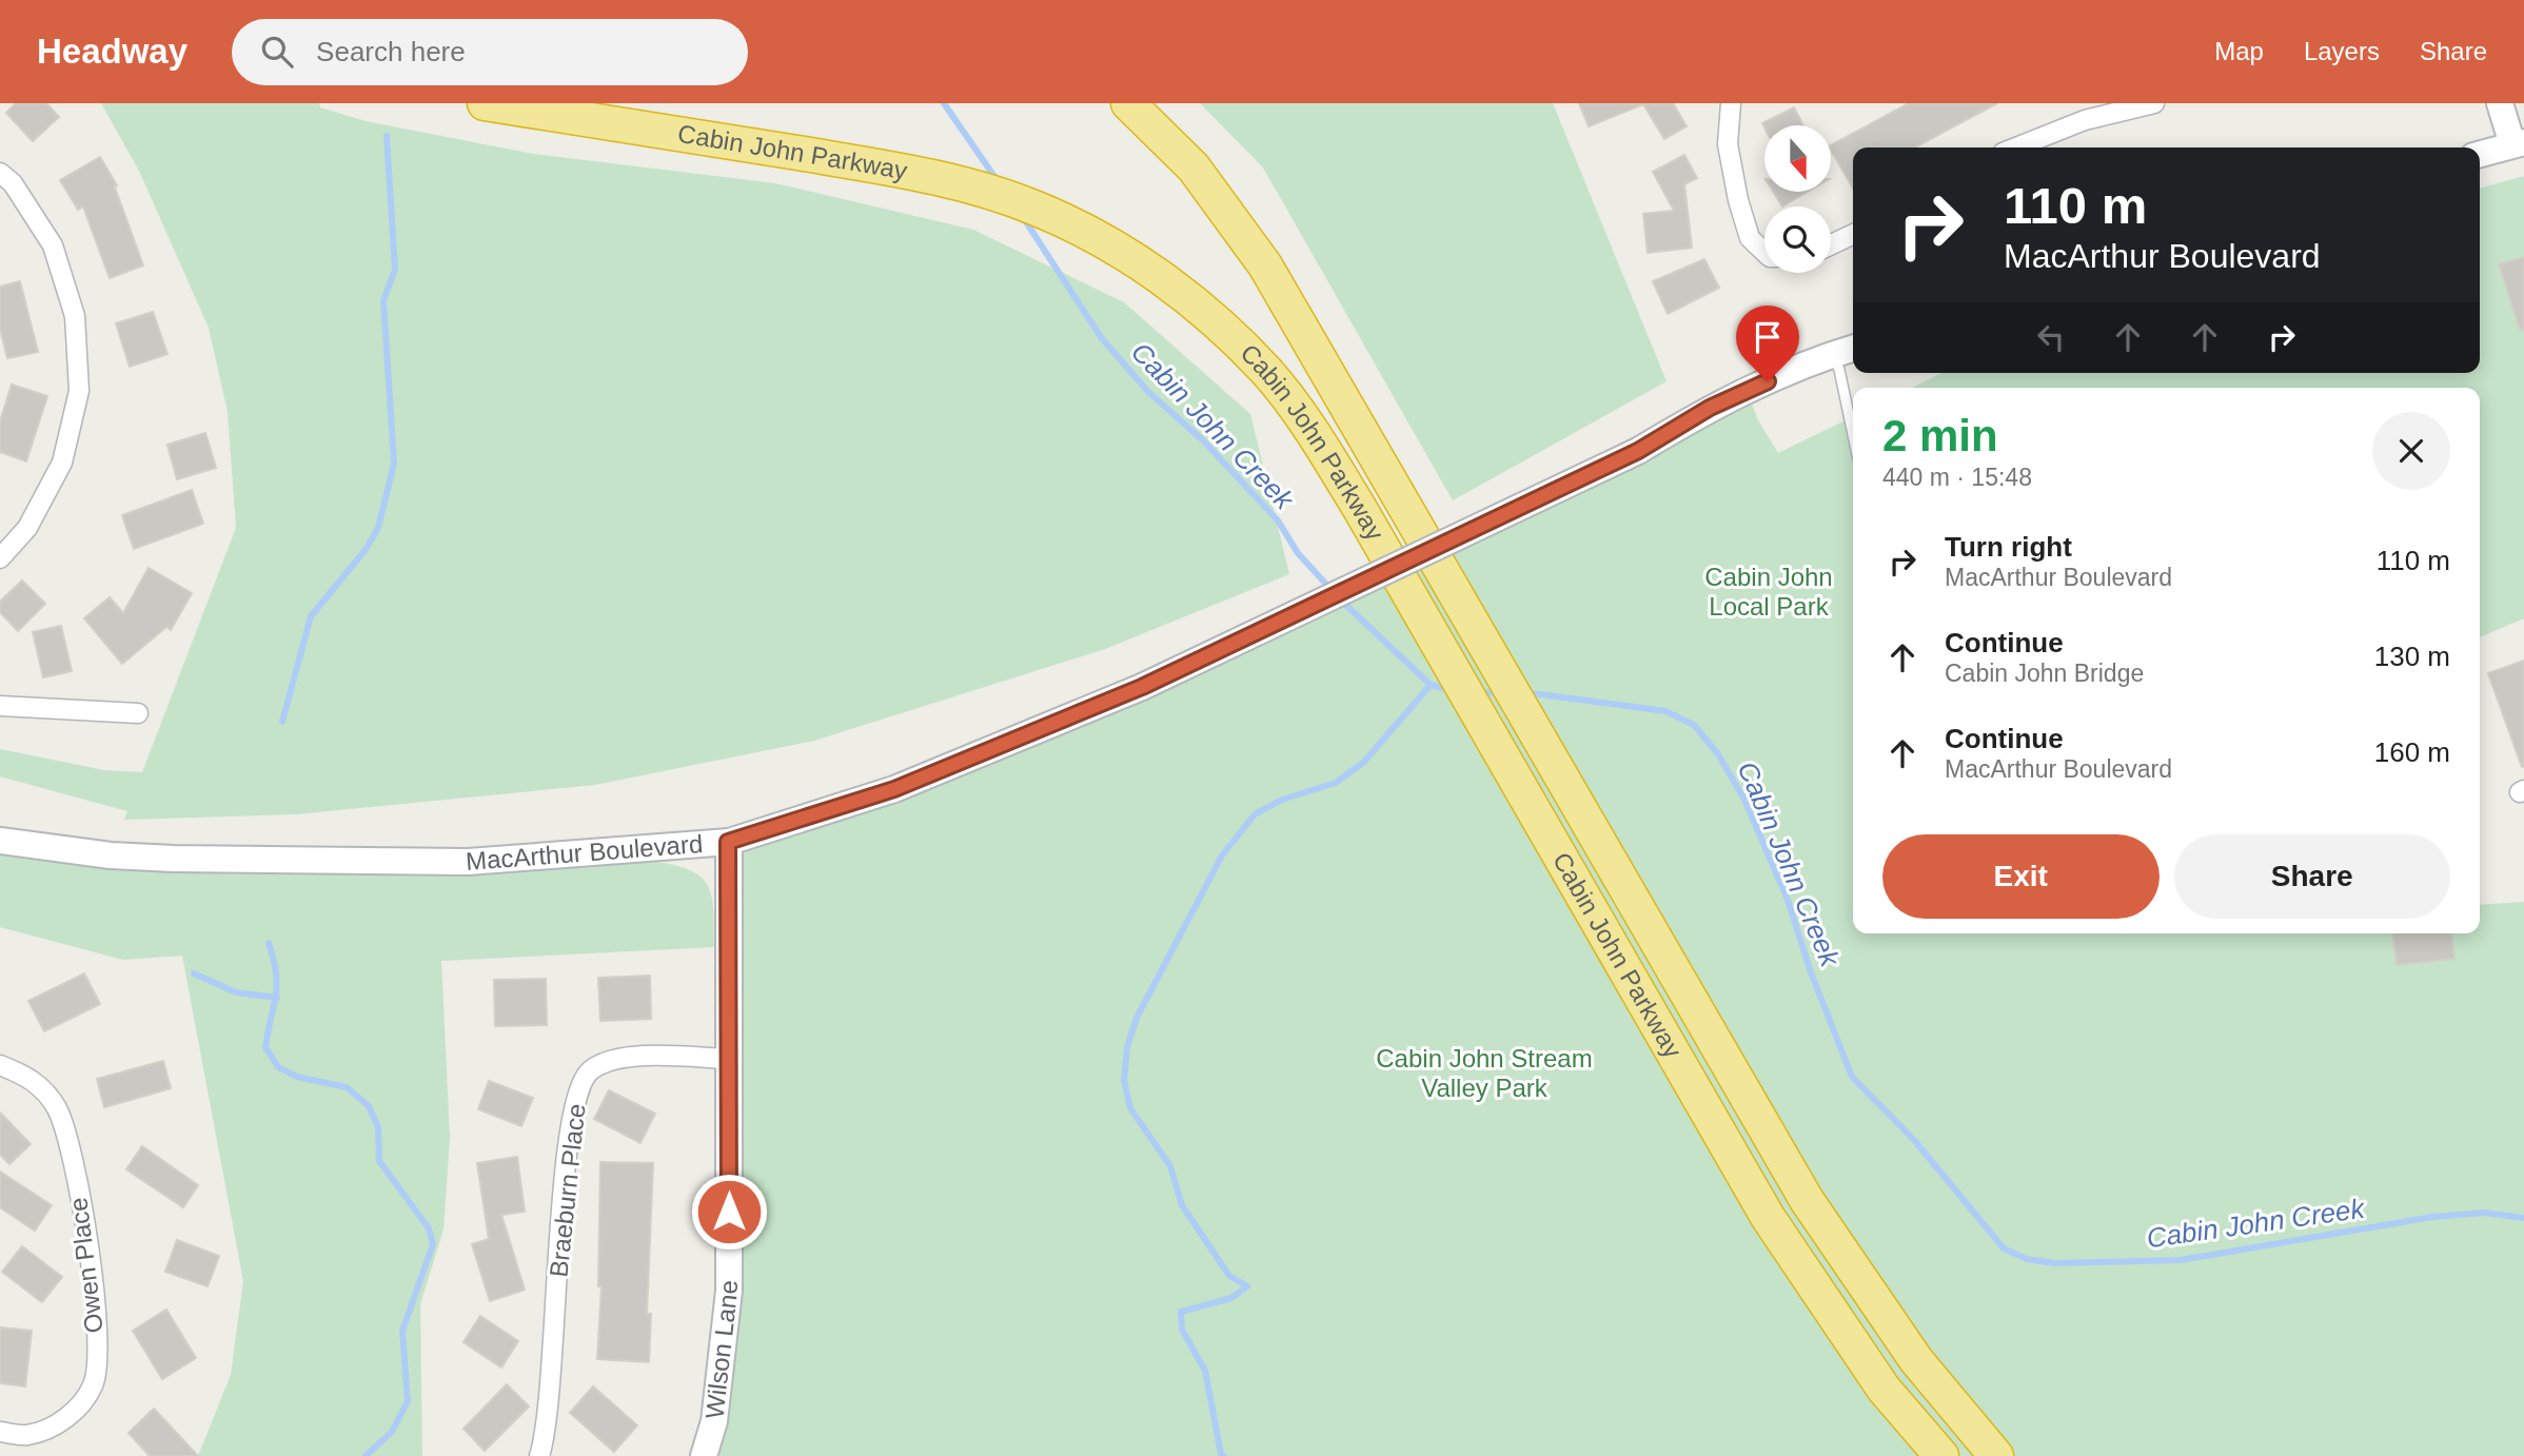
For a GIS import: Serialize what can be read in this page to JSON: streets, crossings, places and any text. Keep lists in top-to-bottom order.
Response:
{
  "streets": {
    "highway": ["Cabin John Parkway"],
    "main road": ["MacArthur Boulevard", "Wilson Lane"],
    "street": ["Braeburn Place", "Owen Place"]
  },
  "crossings": [
    ["MacArthur Boulevard", "Wilson Lane"],
    ["Braeburn Place", "Wilson Lane"]
  ],
  "water": ["Cabin John Creek"],
  "parks": ["Cabin John Local Park", "Cabin John Stream Valley Park"],
  "north": "bottom",
  "page": {
    "header": "Headway",
    "search": "Search here",
    "nav": ["Map", "Layers", "Share"],
    "turn": ["110 m", "MacArthur Boulevard"],
    "heading": ["2 min", "440 m · 15:48"],
    "list": [
      {
        "name": "Turn right",
        "note": "MacArthur Boulevard",
        "value": "110 m"
      },
      {
        "name": "Continue",
        "note": "Cabin John Bridge",
        "value": "130 m"
      },
      {
        "name": "Continue",
        "note": "MacArthur Boulevard",
        "value": "160 m"
      }
    ],
    "buttons": ["Exit", "Share"]
  }
}
